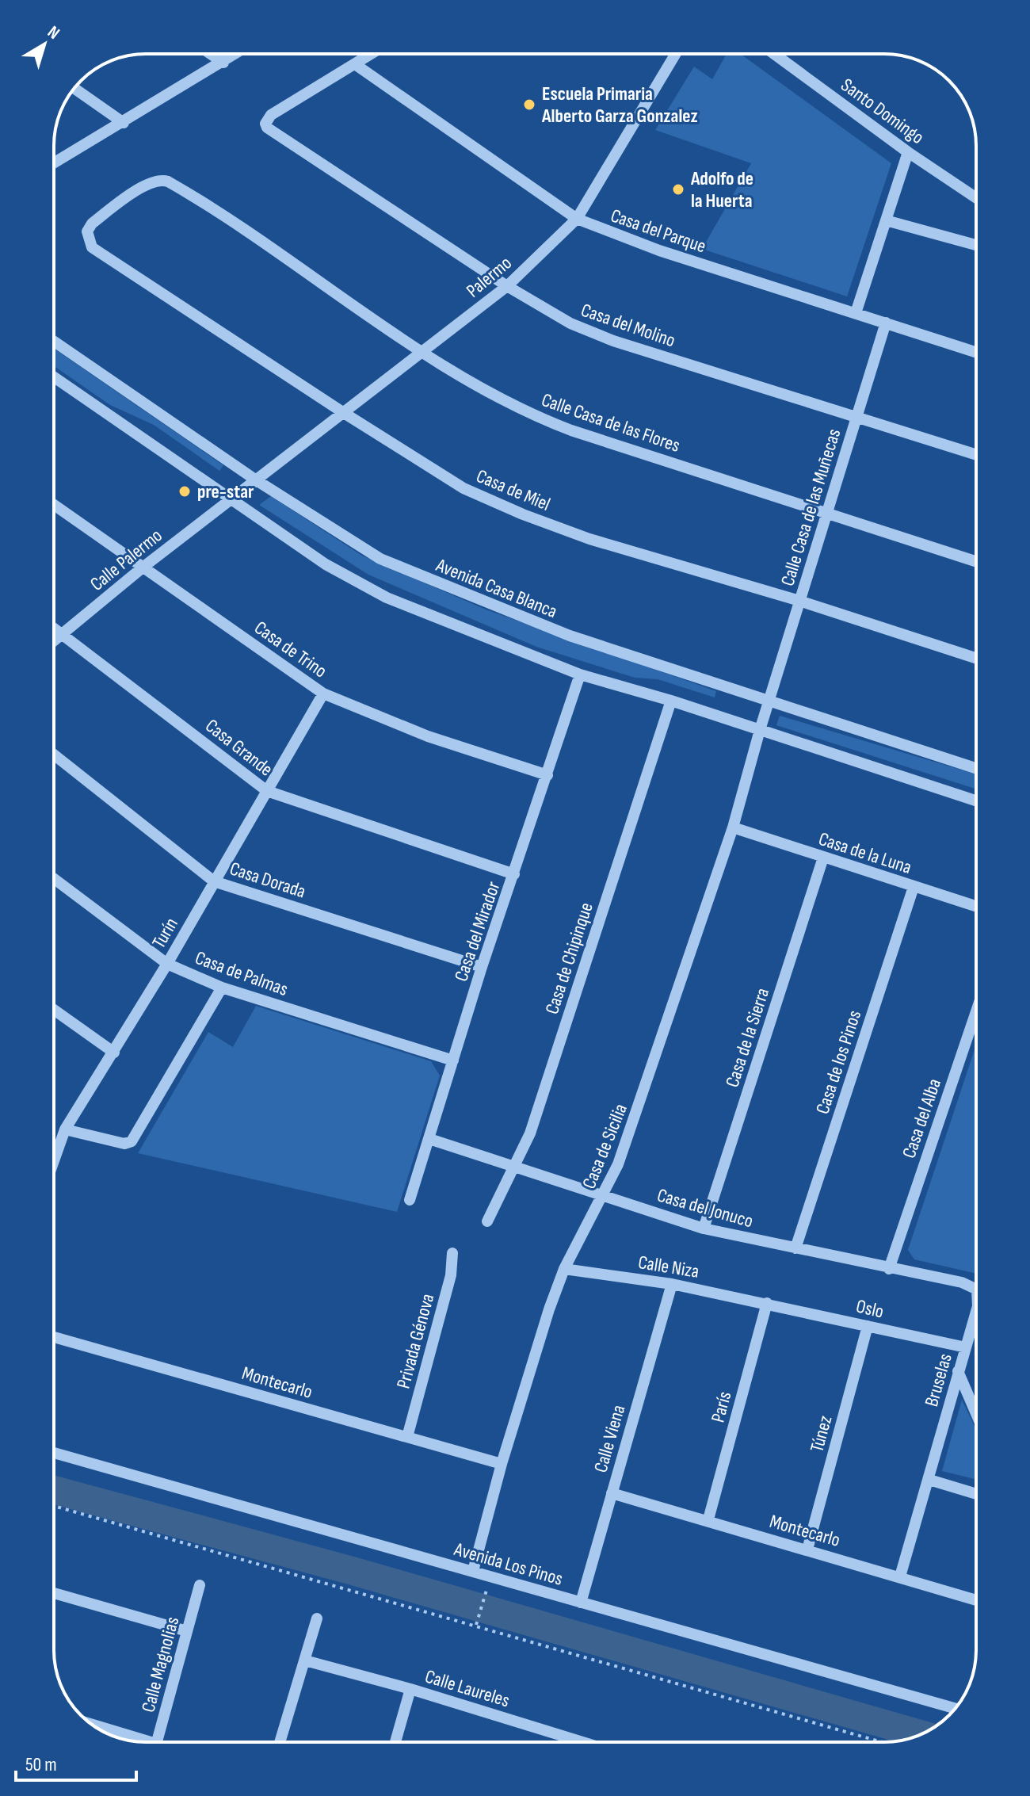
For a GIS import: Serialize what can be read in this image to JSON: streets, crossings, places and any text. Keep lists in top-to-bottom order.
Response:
{
  "streets": {
    "street": [
      "Santo Domingo",
      "Casa del Parque",
      "Palermo",
      "Casa del Molino",
      "Calle Casa de las Flores",
      "Casa de Miel",
      "Calle Casa de las Muñecas",
      "Calle Palermo",
      "Avenida Casa Blanca",
      "Casa de Trino",
      "Casa Grande",
      "Casa de la Luna",
      "Casa Dorada",
      "Casa del Mirador",
      "Turín",
      "Casa de Chipinque",
      "Casa de Palmas",
      "Casa de la Sierra",
      "Casa de los Pinos",
      "Casa del Alba",
      "Casa de Sicilia",
      "Casa del Jonuco",
      "Calle Niza",
      "Oslo",
      "Privada Génova",
      "Bruselas",
      "Montecarlo",
      "París",
      "Túnez",
      "Calle Viena",
      "Avenida Los Pinos",
      "Calle Magnolias",
      "Calle Laureles"
    ]
  },
  "crossings": [
    ["Casa del Parque", "Palermo"],
    ["Casa del Parque", "Casa del Molino"],
    ["Casa del Parque", "Calle Casa de las Muñecas"],
    ["Palermo", "Casa del Molino"],
    ["Palermo", "Calle Casa de las Flores"],
    ["Palermo", "Casa de Miel"],
    ["Palermo", "Calle Palermo"],
    ["Palermo", "Avenida Casa Blanca"],
    ["Casa del Molino", "Calle Casa de las Muñecas"],
    ["Calle Casa de las Flores", "Casa de Miel"],
    ["Calle Casa de las Flores", "Calle Casa de las Muñecas"],
    ["Casa de Miel", "Calle Casa de las Muñecas"],
    ["Calle Casa de las Muñecas", "Avenida Casa Blanca"],
    ["Calle Casa de las Muñecas", "Casa de Sicilia"],
    ["Calle Palermo", "Avenida Casa Blanca"],
    ["Calle Palermo", "Casa de Trino"],
    ["Calle Palermo", "Casa Grande"],
    ["Casa de Trino", "Casa del Mirador"],
    ["Casa de Trino", "Turín"],
    ["Casa Grande", "Casa del Mirador"],
    ["Casa Grande", "Turín"],
    ["Casa de la Luna", "Casa de la Sierra"],
    ["Casa de la Luna", "Casa de los Pinos"],
    ["Casa de la Luna", "Casa de Sicilia"],
    ["Casa Dorada", "Casa del Mirador"],
    ["Casa Dorada", "Turín"],
    ["Casa del Mirador", "Casa de Palmas"],
    ["Casa del Mirador", "Casa del Jonuco"],
    ["Turín", "Casa de Palmas"],
    ["Casa de Chipinque", "Casa del Jonuco"],
    ["Casa de la Sierra", "Casa del Jonuco"],
    ["Casa de los Pinos", "Casa del Jonuco"],
    ["Casa del Alba", "Casa del Jonuco"],
    ["Casa de Sicilia", "Casa del Jonuco"],
    ["Casa de Sicilia", "Calle Niza"],
    ["Casa de Sicilia", "Montecarlo"],
    ["Casa de Sicilia", "Avenida Los Pinos"],
    ["Calle Niza", "Oslo"],
    ["Calle Niza", "París"],
    ["Calle Niza", "Calle Viena"],
    ["Oslo", "Bruselas"],
    ["Oslo", "París"],
    ["Oslo", "Túnez"],
    ["Privada Génova", "Montecarlo"],
    ["Bruselas", "Montecarlo"],
    ["Montecarlo", "París"],
    ["Montecarlo", "Túnez"],
    ["Montecarlo", "Calle Viena"],
    ["Calle Viena", "Avenida Los Pinos"]
  ],
  "places": ["Escuela Primaria Alberto Garza Gonzalez", "Adolfo de la Huerta", "pre-star"],
  "scale_bar": "50 m",
  "north": "top right"
}
